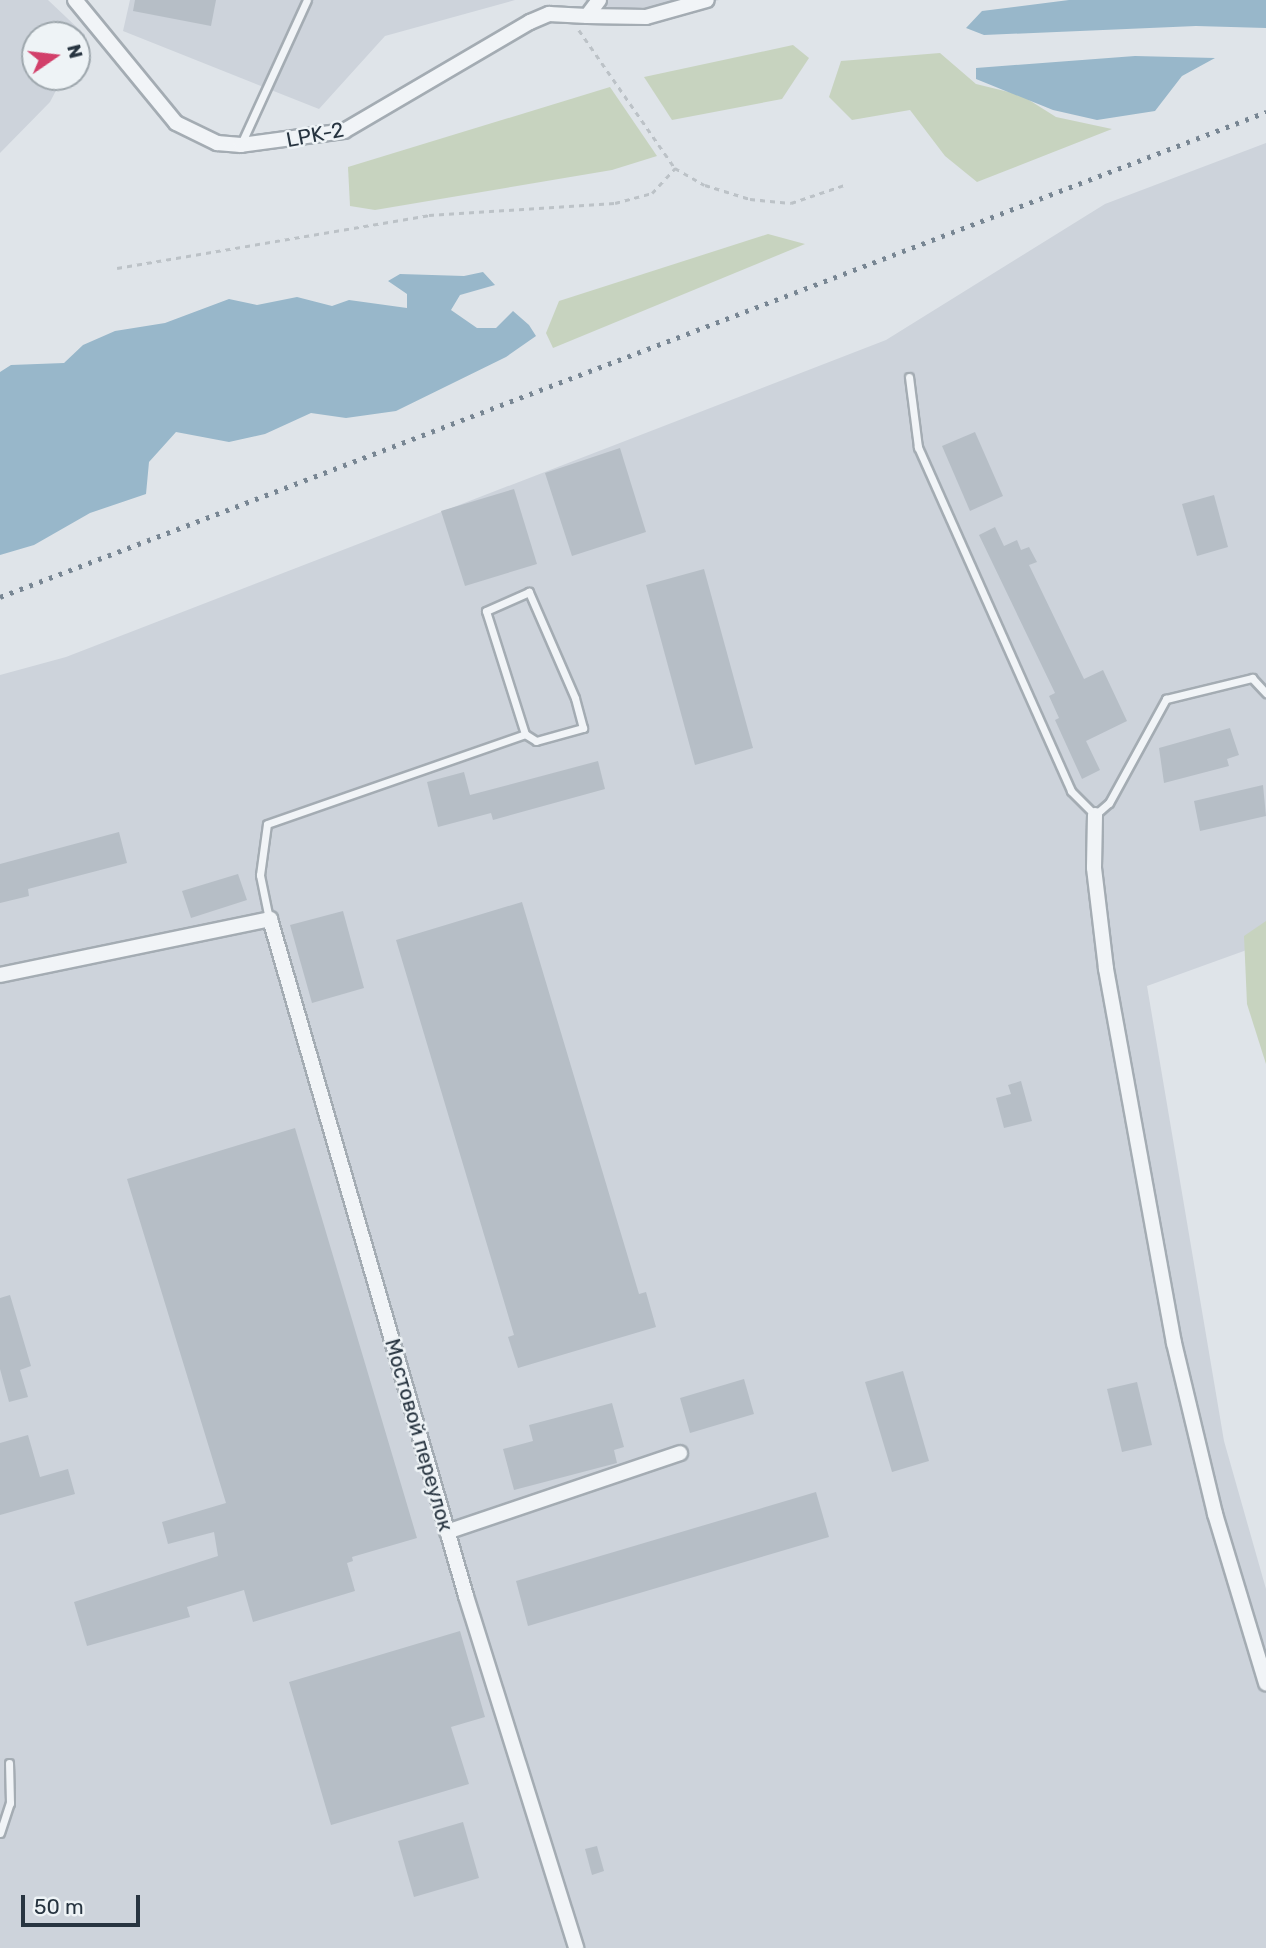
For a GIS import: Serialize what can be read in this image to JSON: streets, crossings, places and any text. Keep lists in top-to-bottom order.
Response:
{
  "streets": {
    "street": ["LPK-2", "Мостовой переулок"]
  },
  "scale_bar": "50 m",
  "north": "right"
}
